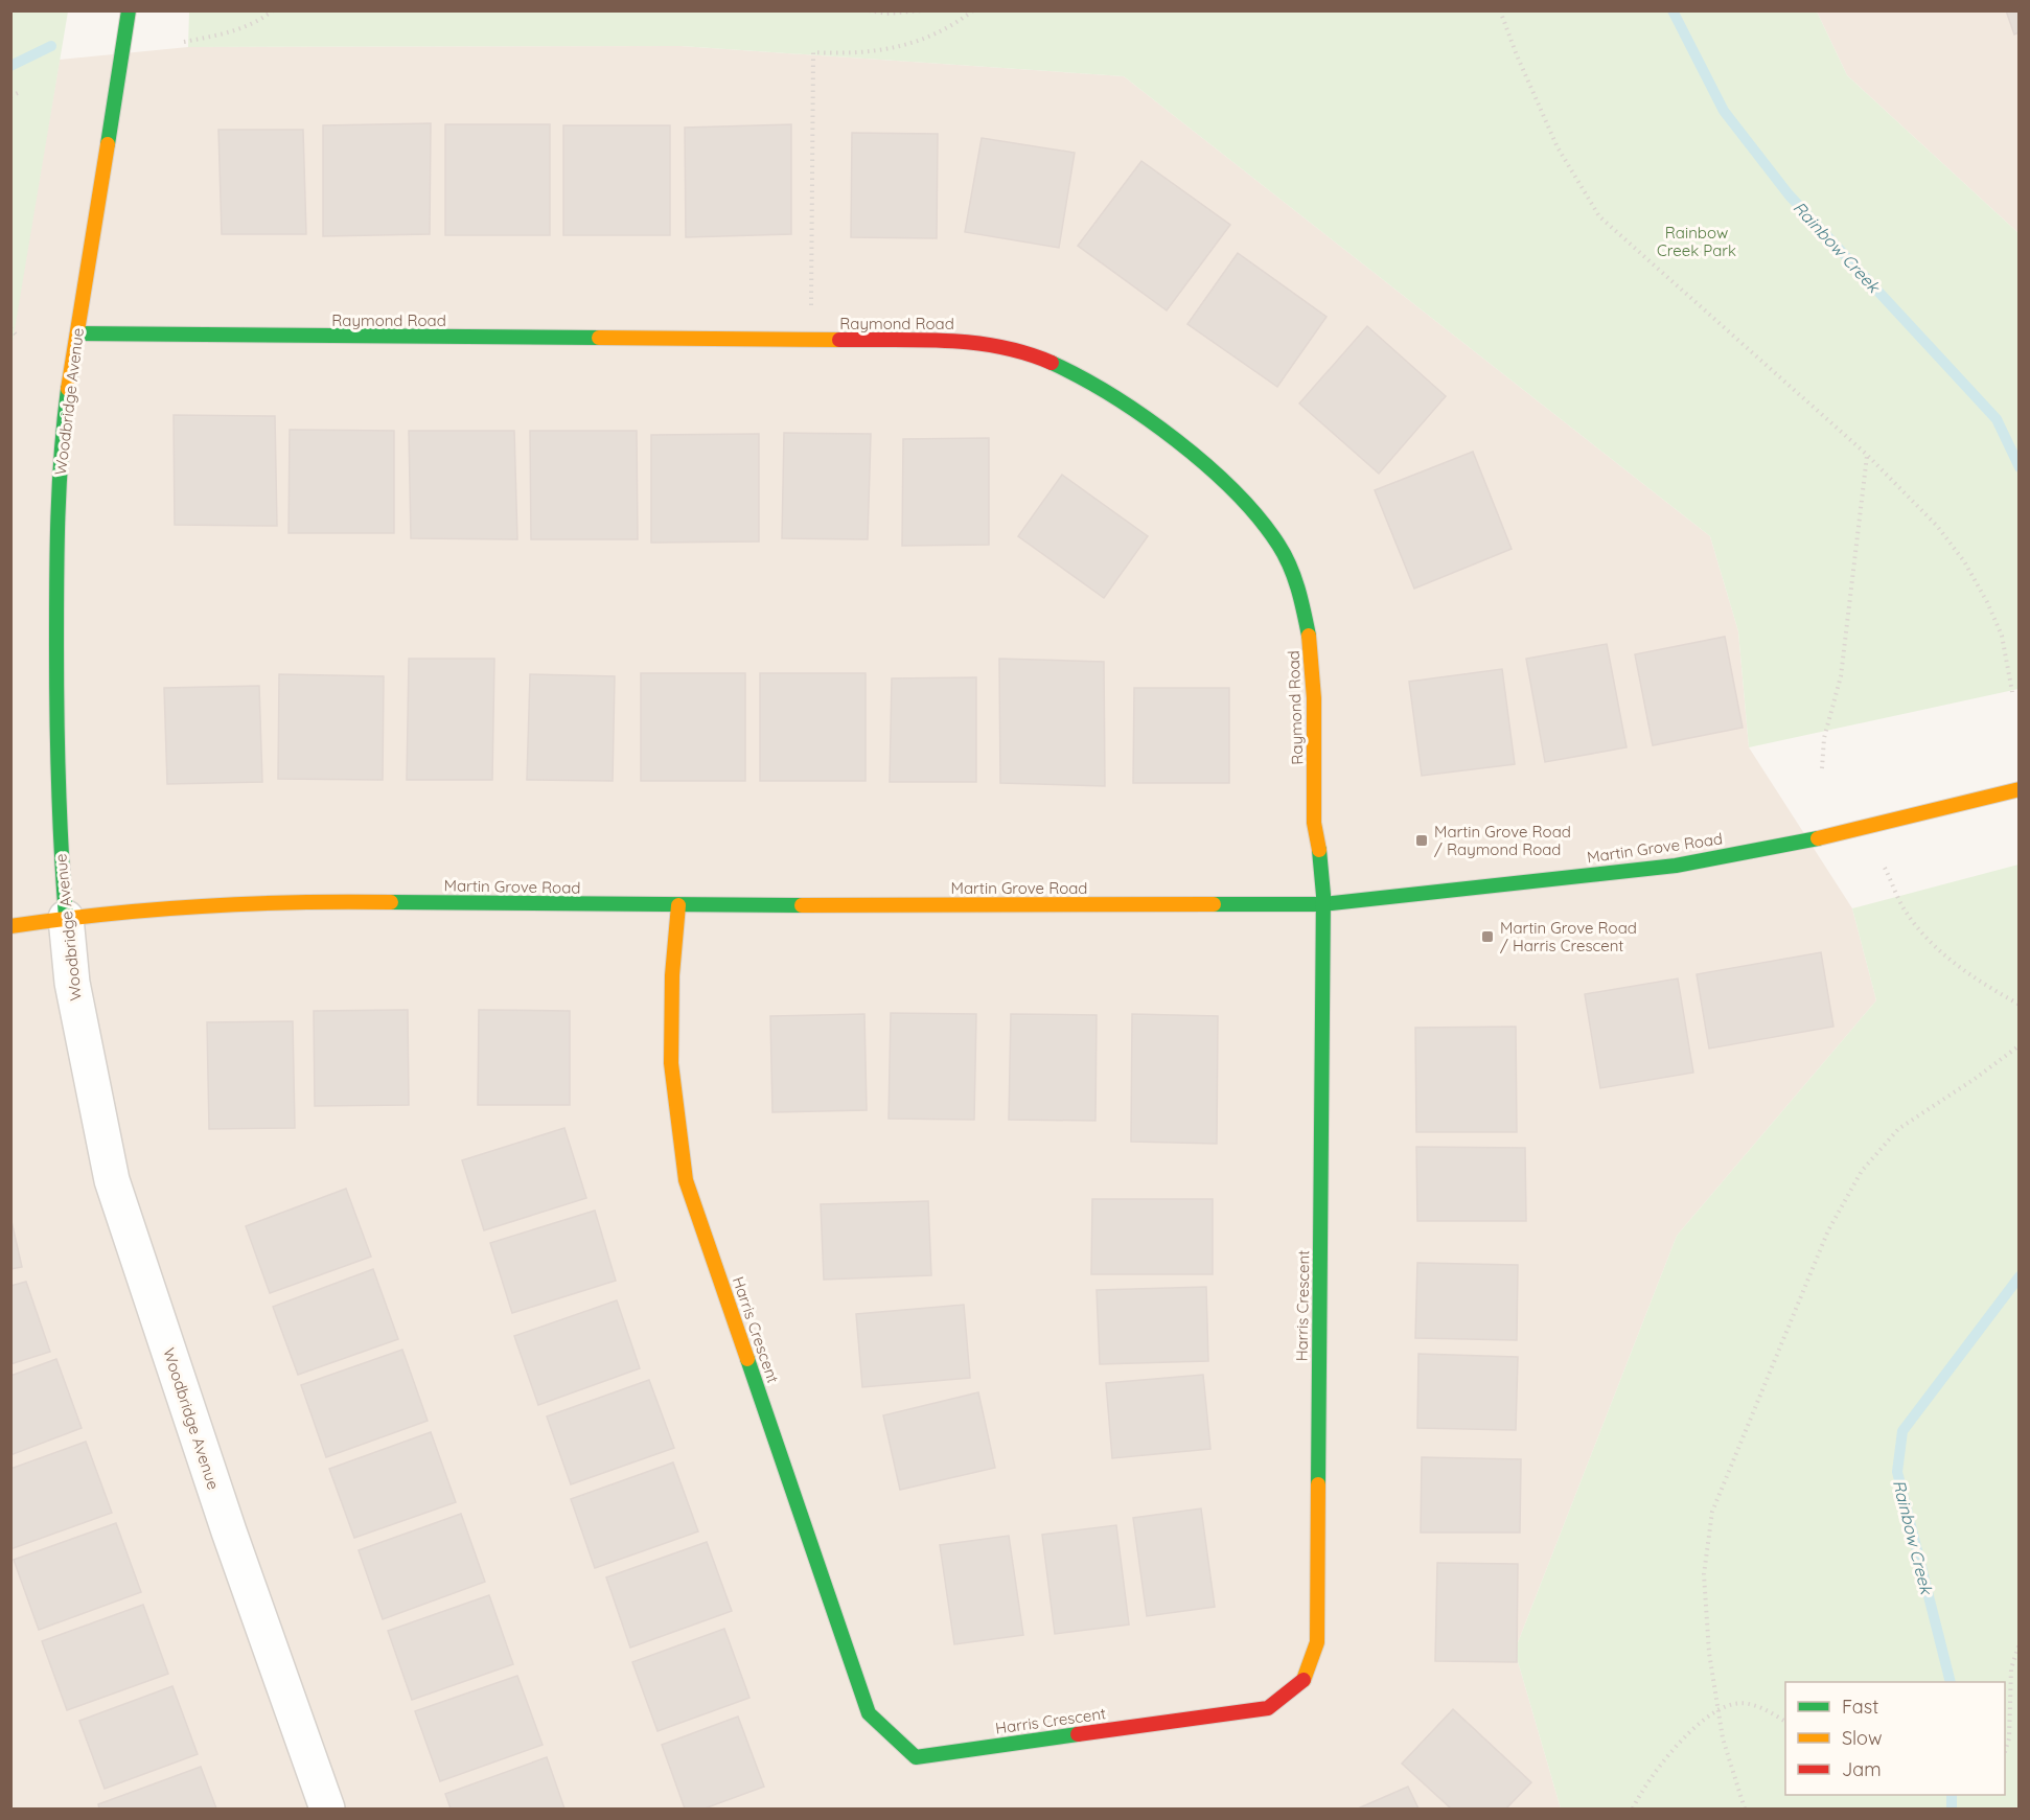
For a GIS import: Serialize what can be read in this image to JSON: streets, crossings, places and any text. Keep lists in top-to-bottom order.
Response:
{
  "streets": {
    "street": [
      "Raymond Road",
      "Woodbridge Avenue",
      "Martin Grove Road",
      "Harris Crescent"
    ]
  },
  "crossings": [
    ["Raymond Road", "Woodbridge Avenue"],
    ["Raymond Road", "Martin Grove Road"],
    ["Raymond Road", "Harris Crescent"],
    ["Woodbridge Avenue", "Martin Grove Road"],
    ["Martin Grove Road", "Harris Crescent"]
  ],
  "water": ["Rainbow Creek"],
  "parks": ["Rainbow Creek Park"],
  "places": {
    "transit": ["Martin Grove Road / Raymond Road", "Martin Grove Road / Harris Crescent"]
  },
  "legend": ["Fast", "Slow", "Jam"]
}
